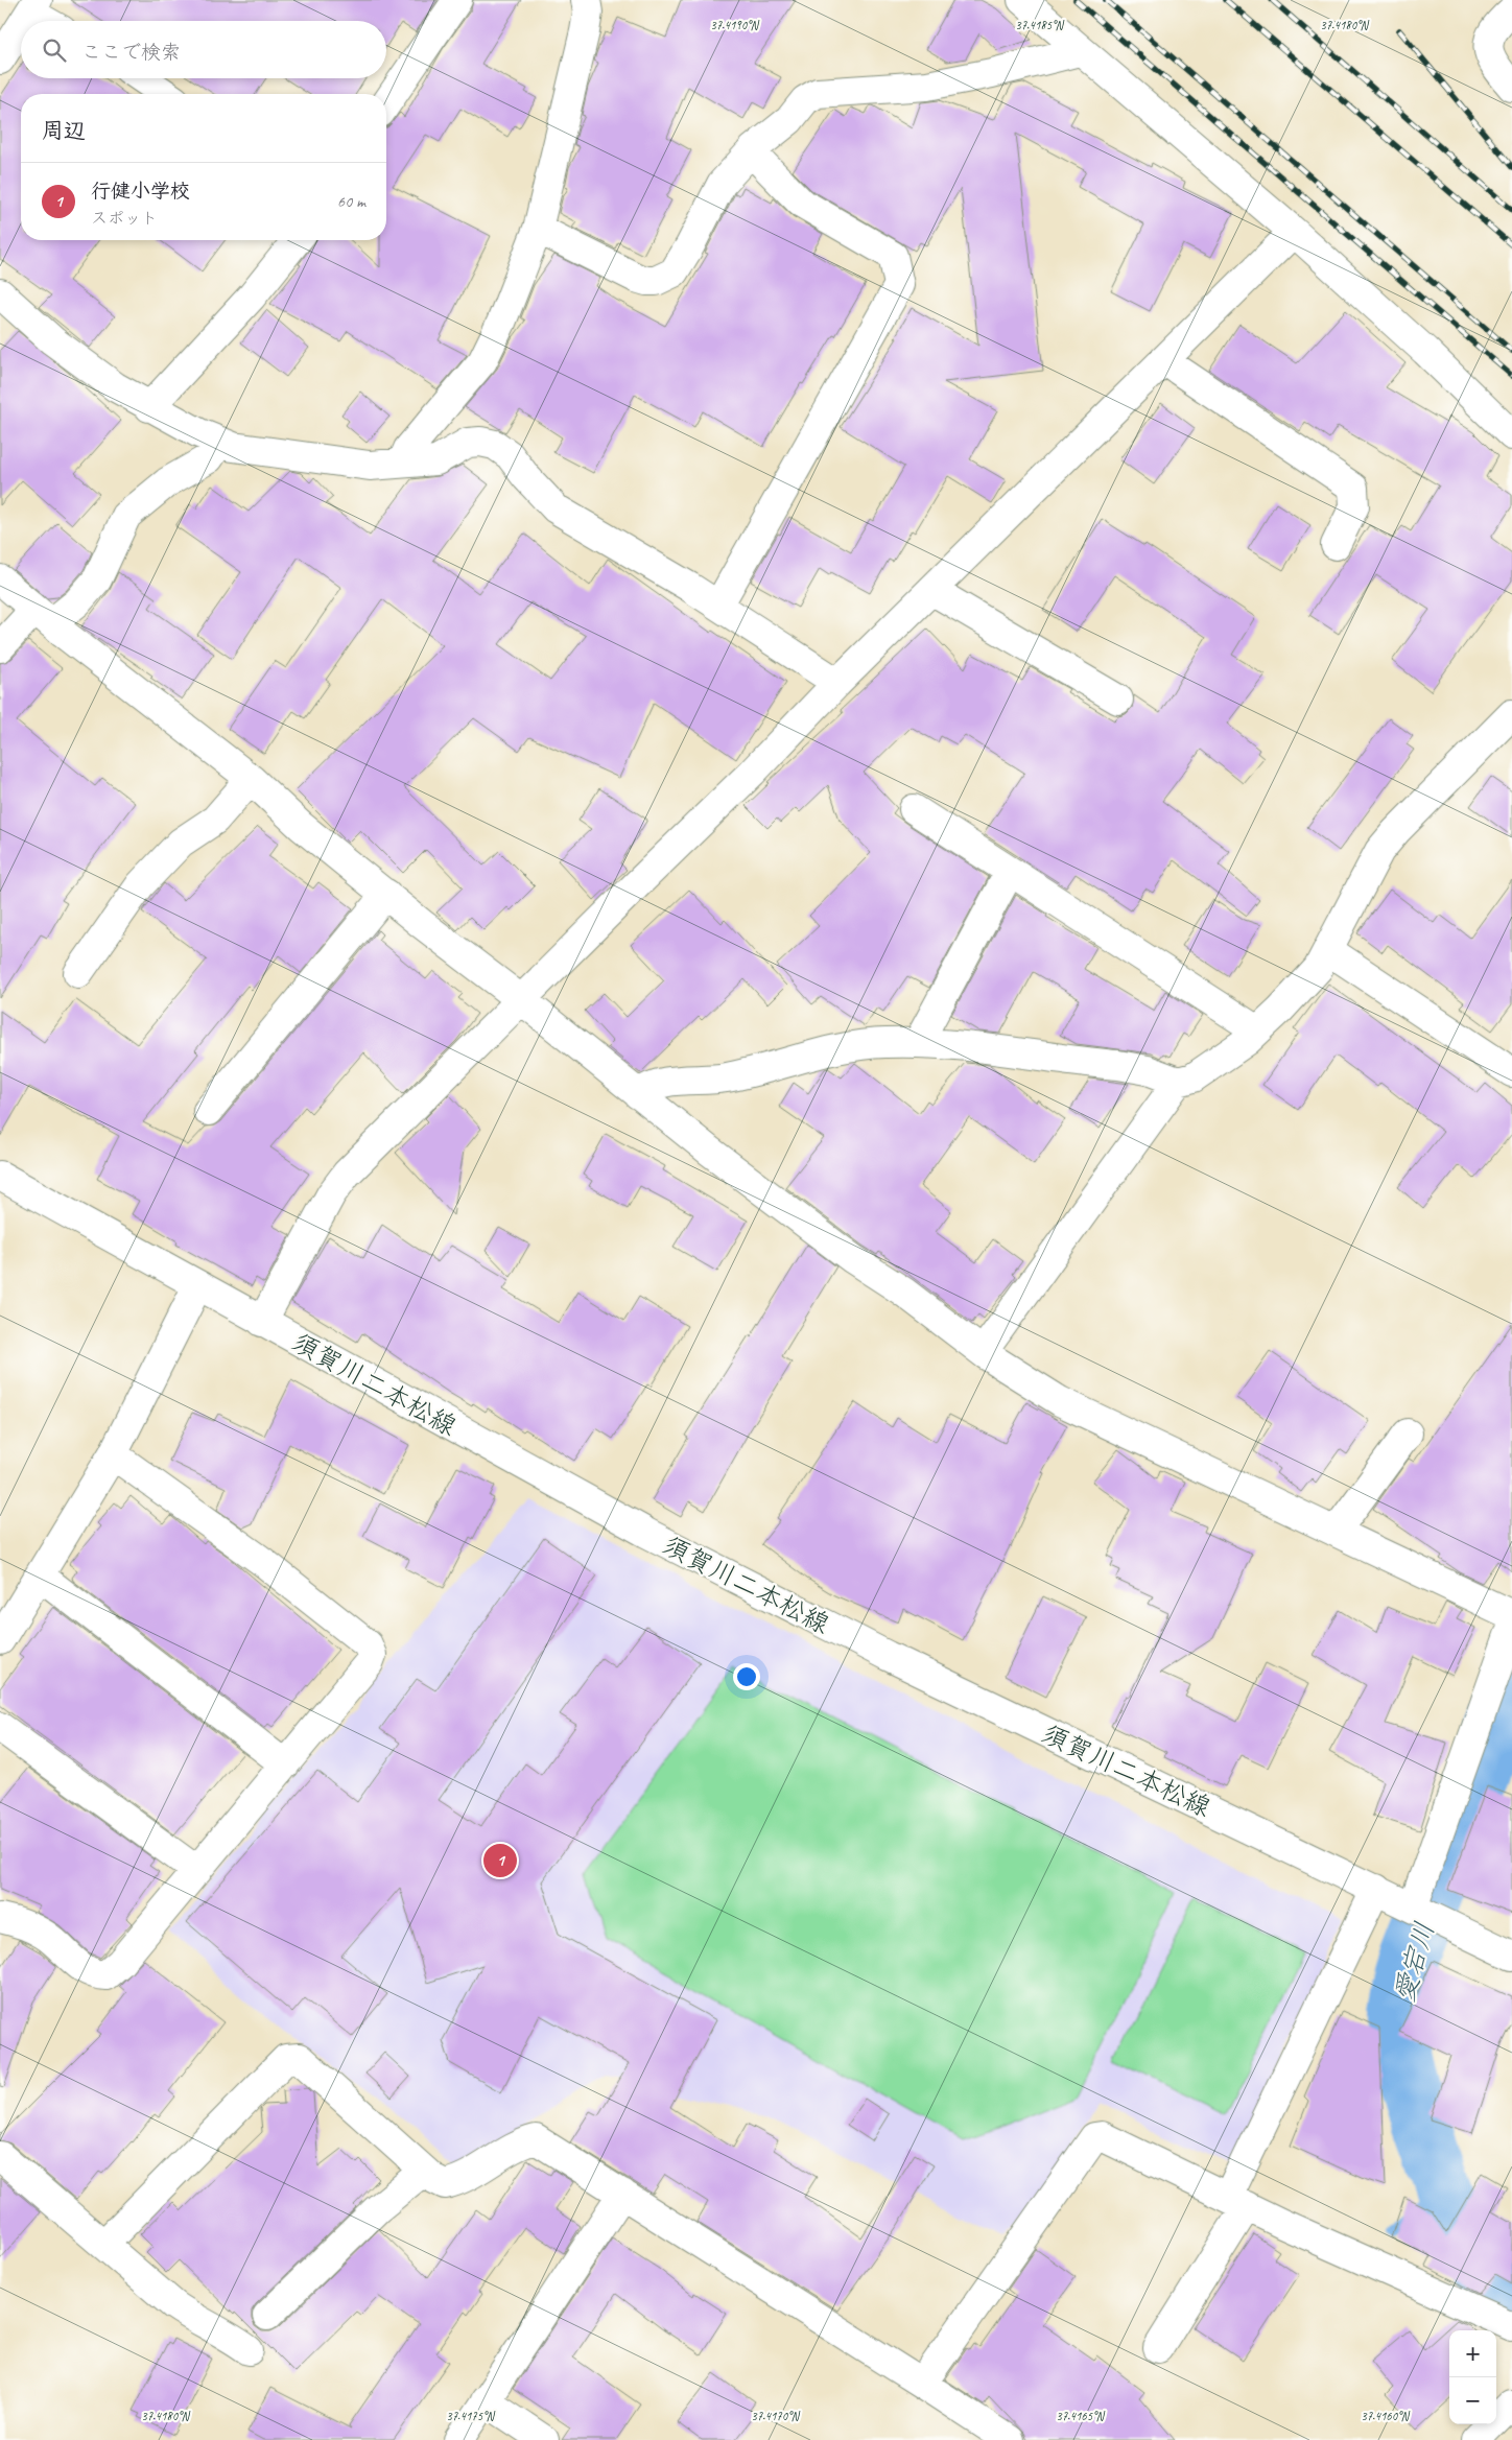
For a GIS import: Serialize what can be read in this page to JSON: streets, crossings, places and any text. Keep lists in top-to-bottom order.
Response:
{
  "streets": {
    "street": ["須賀川二本松線"]
  },
  "water": ["愛宕川"],
  "page": {
    "search": "ここで検索",
    "heading": "周辺",
    "list": [
      {
        "mark": "1",
        "name": "行健小学校",
        "note": "スポット",
        "value": "60 m"
      }
    ],
    "pins": "1",
    "map_buttons": ["+", "−"]
  },
  "coordinates": [
    "37.4190°N",
    "37.4185°N",
    "37.4180°N",
    "37.4175°N",
    "37.4170°N",
    "37.4165°N",
    "37.4160°N"
  ]
}
